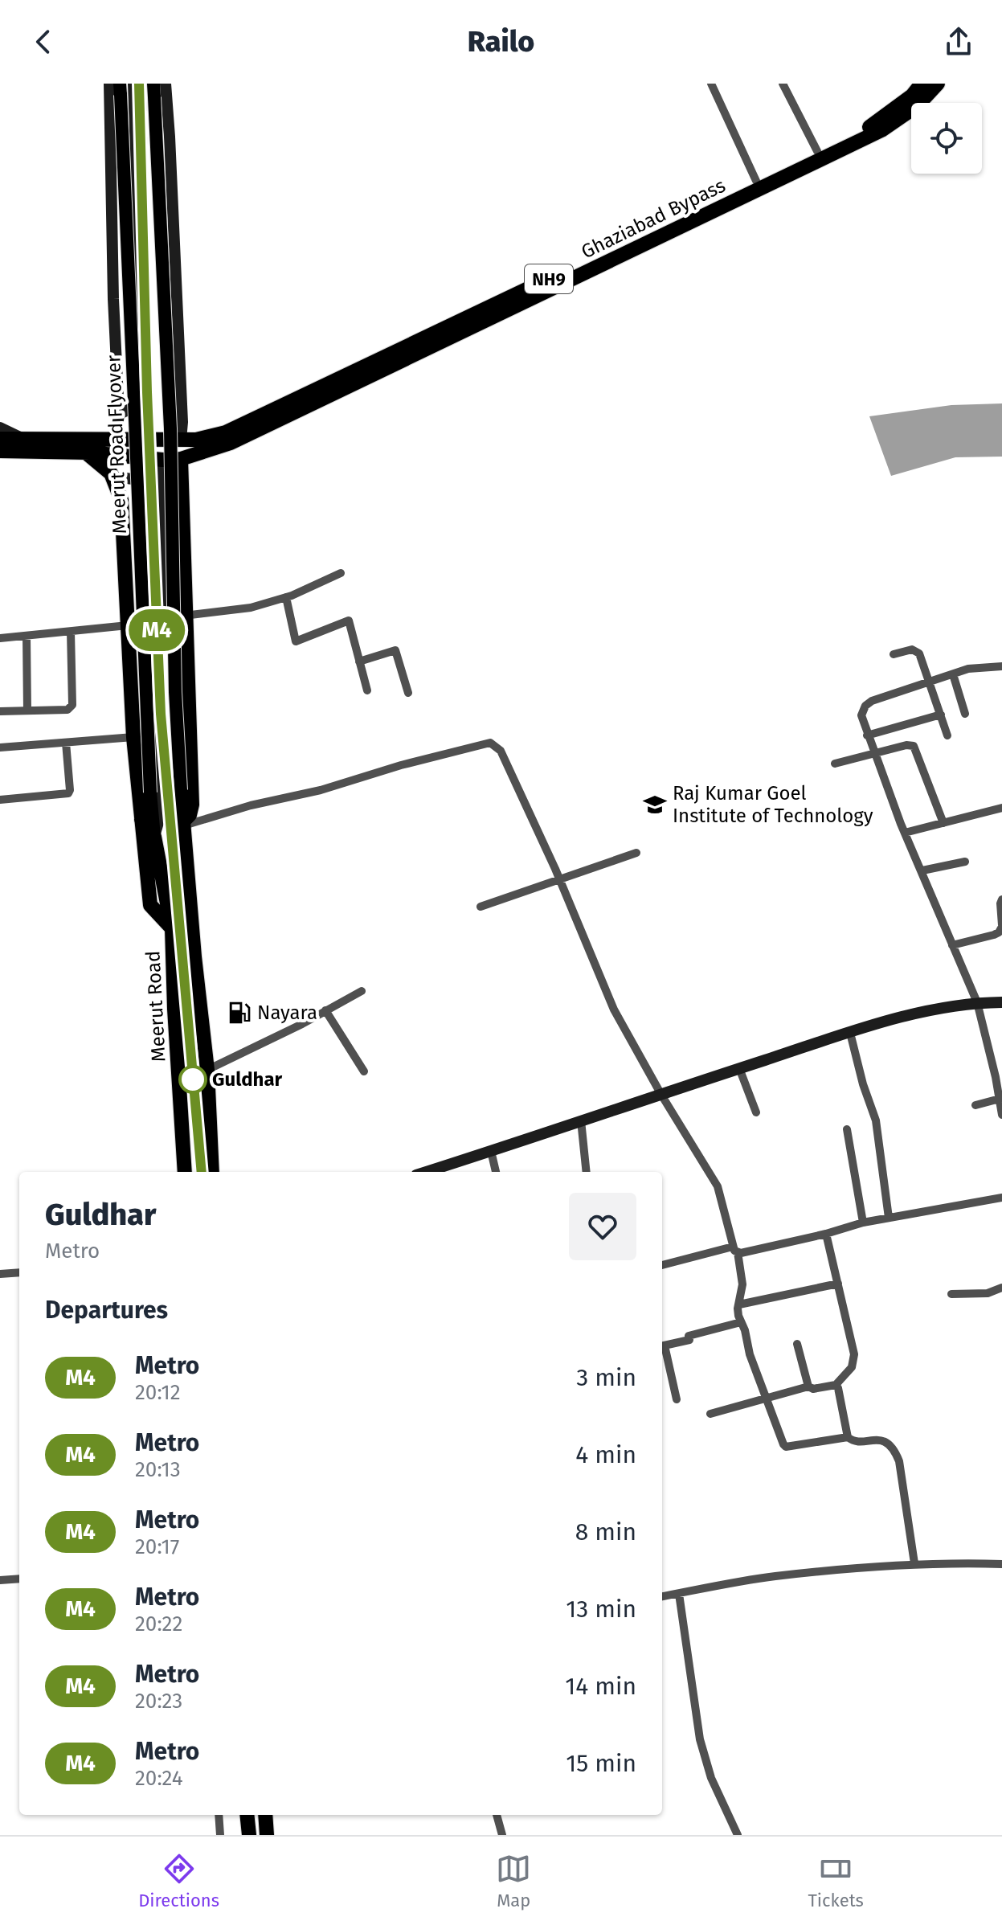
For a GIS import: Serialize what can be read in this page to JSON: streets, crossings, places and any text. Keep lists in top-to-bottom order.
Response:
{
  "streets": {
    "highway": ["Ghaziabad Bypass", "NH9", "Meerut Road"],
    "main road": ["Meerut Road Flyover"]
  },
  "crossings": [
    ["Ghaziabad Bypass", "NH9"],
    ["Meerut Road Flyover", "Meerut Road"]
  ],
  "places": {
    "school or university": ["Raj Kumar Goel Institute of Technology"],
    "fuel station": ["Nayara"],
    "other": ["Guldhar"]
  },
  "lines": ["metro line M4"],
  "page": {
    "header": "Railo",
    "on_map": "M4",
    "heading": [
      ["Guldhar", "Metro"],
      "Departures"
    ],
    "list": [
      {
        "mark": "M4",
        "name": "Metro",
        "note": "20:12",
        "value": "3 min"
      },
      {
        "mark": "M4",
        "name": "Metro",
        "note": "20:13",
        "value": "4 min"
      },
      {
        "mark": "M4",
        "name": "Metro",
        "note": "20:17",
        "value": "8 min"
      },
      {
        "mark": "M4",
        "name": "Metro",
        "note": "20:22",
        "value": "13 min"
      },
      {
        "mark": "M4",
        "name": "Metro",
        "note": "20:23",
        "value": "14 min"
      },
      {
        "mark": "M4",
        "name": "Metro",
        "note": "20:24",
        "value": "15 min"
      }
    ],
    "tabs": ["Directions", "Map", "Tickets"]
  }
}
